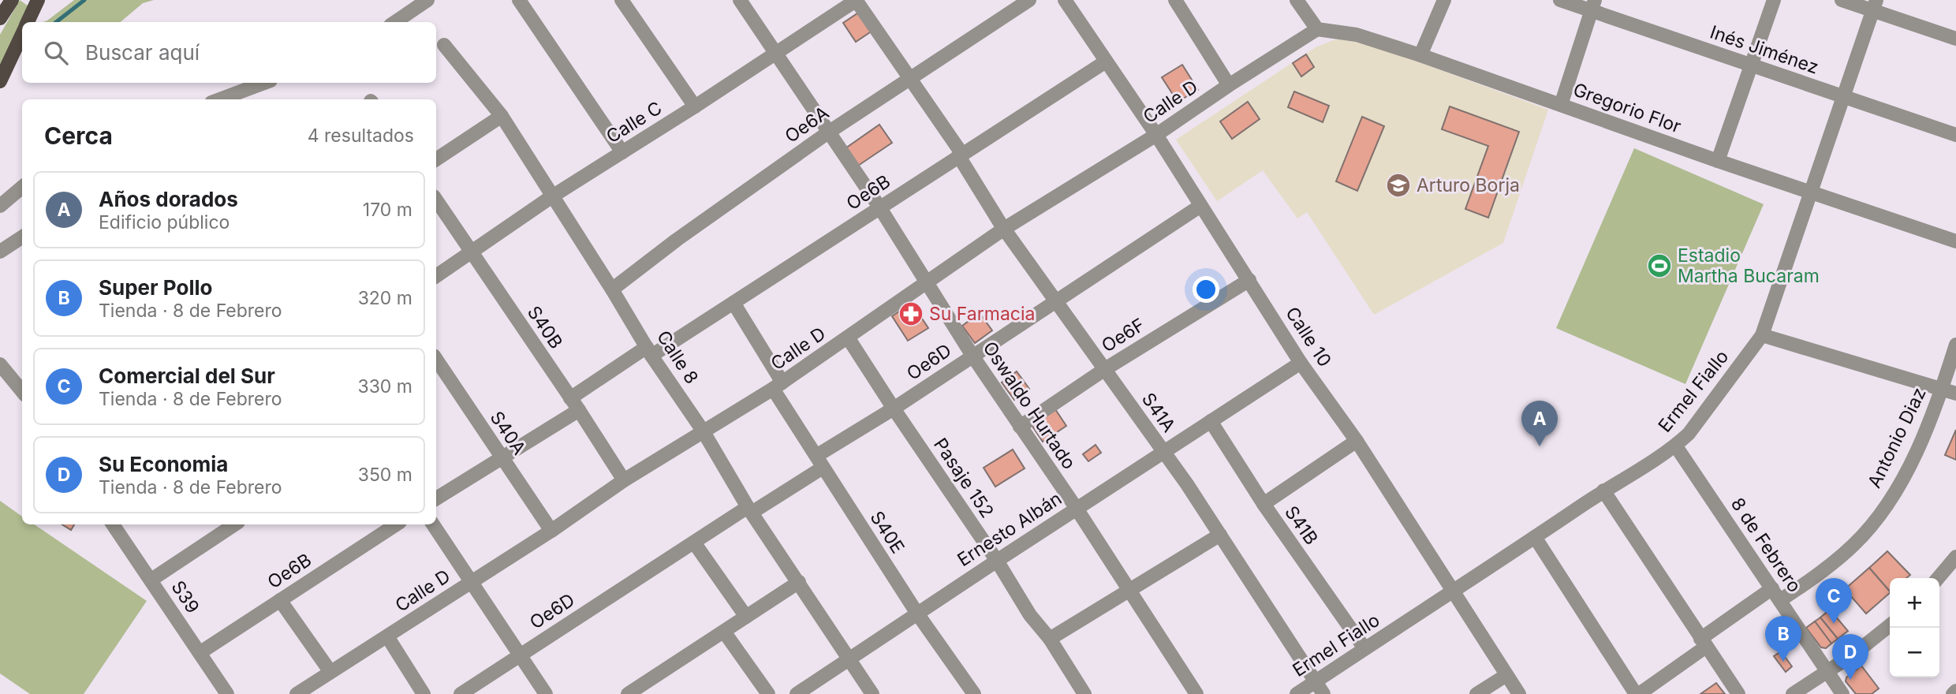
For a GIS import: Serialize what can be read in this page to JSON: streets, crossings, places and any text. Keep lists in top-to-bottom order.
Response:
{
  "streets": {
    "street": [
      "Inés Jiménez",
      "Calle D",
      "Gregorio Flor",
      "Calle C",
      "Oe6A",
      "Oe6B",
      "S40B",
      "Oe6F",
      "Calle 10",
      "Calle 8",
      "Oe6D",
      "Ermel Fiallo",
      "Oswaldo Hurtado",
      "S41A",
      "S40A",
      "Antonio Diaz",
      "Pasaje 152",
      "S41B",
      "Ernesto Albán",
      "S40E",
      "8 de Febrero",
      "S39"
    ]
  },
  "crossings": [
    ["Inés Jiménez", "Ermel Fiallo"],
    ["Calle D", "Gregorio Flor"],
    ["Calle D", "S40B"],
    ["Calle D", "Calle 10"],
    ["Calle D", "Calle 8"],
    ["Calle D", "Oswaldo Hurtado"],
    ["Calle D", "S41A"],
    ["Calle D", "S40A"],
    ["Calle D", "Pasaje 152"],
    ["Calle D", "S40E"],
    ["Gregorio Flor", "Ermel Fiallo"],
    ["Calle C", "S40B"],
    ["Calle C", "Calle 8"],
    ["Calle C", "Oswaldo Hurtado"],
    ["Calle C", "S41A"],
    ["Oe6A", "Calle 8"],
    ["Oe6A", "Oswaldo Hurtado"],
    ["Oe6A", "S41A"],
    ["Oe6B", "S40B"],
    ["Oe6B", "Calle 10"],
    ["Oe6B", "Calle 8"],
    ["Oe6B", "Oswaldo Hurtado"],
    ["Oe6B", "S41A"],
    ["Oe6B", "S40E"],
    ["Oe6B", "S39"],
    ["Oe6F", "Calle 10"],
    ["Oe6F", "Oswaldo Hurtado"],
    ["Oe6F", "S41A"],
    ["Calle 10", "Oe6D"],
    ["Calle 10", "Ermel Fiallo"],
    ["Calle 10", "Ernesto Albán"],
    ["Calle 8", "Oe6D"],
    ["Calle 8", "Ernesto Albán"],
    ["Oe6D", "Oswaldo Hurtado"],
    ["Oe6D", "S41A"],
    ["Oe6D", "Pasaje 152"],
    ["Oe6D", "S40E"],
    ["Ermel Fiallo", "S41A"],
    ["Ermel Fiallo", "S41B"],
    ["Ermel Fiallo", "8 de Febrero"],
    ["Oswaldo Hurtado", "Ernesto Albán"],
    ["S41A", "Ernesto Albán"],
    ["Antonio Diaz", "8 de Febrero"],
    ["Pasaje 152", "Ernesto Albán"],
    ["S41B", "Ernesto Albán"],
    ["Ernesto Albán", "S40E"]
  ],
  "places": {
    "school or university": ["Arturo Borja"],
    "sports": ["Estadio Martha Bucaram"],
    "pharmacy": ["Su Farmacia"]
  },
  "page": {
    "search": "Buscar aquí",
    "heading": ["Cerca", "4 resultados"],
    "list": [
      {
        "mark": "A",
        "name": "Años dorados",
        "note": "Edificio público",
        "value": "170 m"
      },
      {
        "mark": "B",
        "name": "Super Pollo",
        "note": "Tienda · 8 de Febrero",
        "value": "320 m"
      },
      {
        "mark": "C",
        "name": "Comercial del Sur",
        "note": "Tienda · 8 de Febrero",
        "value": "330 m"
      },
      {
        "mark": "D",
        "name": "Su Economia",
        "note": "Tienda · 8 de Febrero",
        "value": "350 m"
      }
    ],
    "pins": [
      "A",
      "C",
      "B",
      "D"
    ],
    "map_buttons": ["+", "−"]
  }
}
